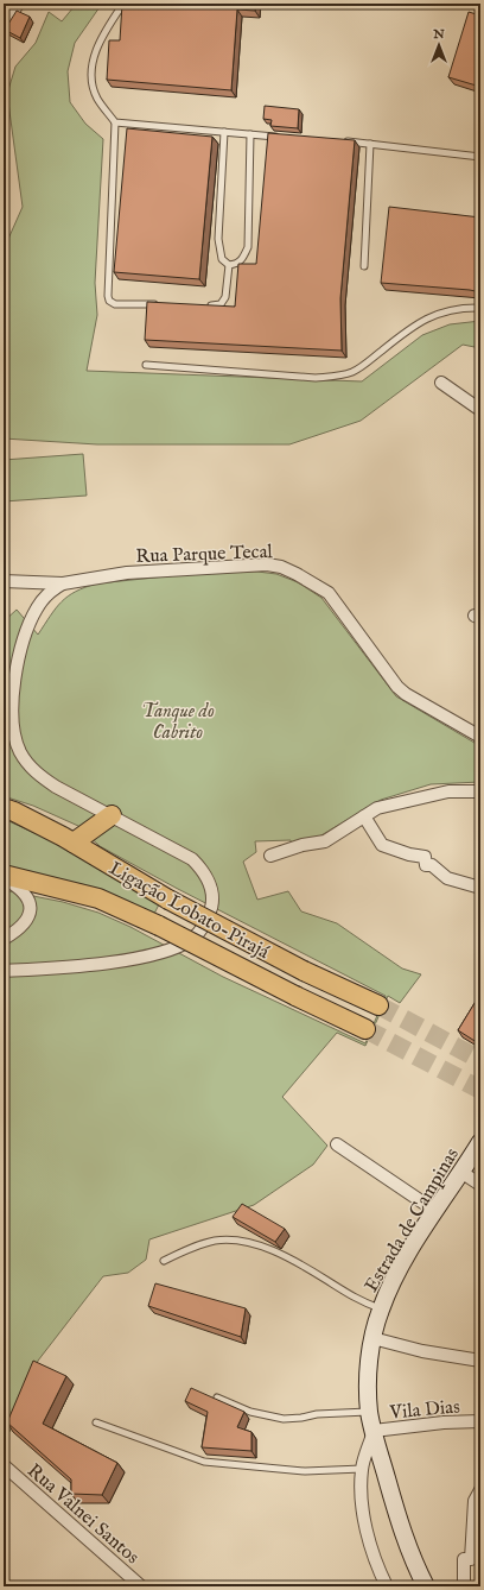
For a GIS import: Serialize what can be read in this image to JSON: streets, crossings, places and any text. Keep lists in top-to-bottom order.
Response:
{
  "streets": {
    "main road": ["Ligação Lobato-Pirajá", "Estrada de Campinas"],
    "street": ["Rua Parque Tecal", "Vila Dias", "Rua Valnei Santos"]
  },
  "crossings": [
    ["Estrada de Campinas", "Vila Dias"]
  ],
  "parks": ["Tanque do Cabrito"],
  "north": "top"
}
